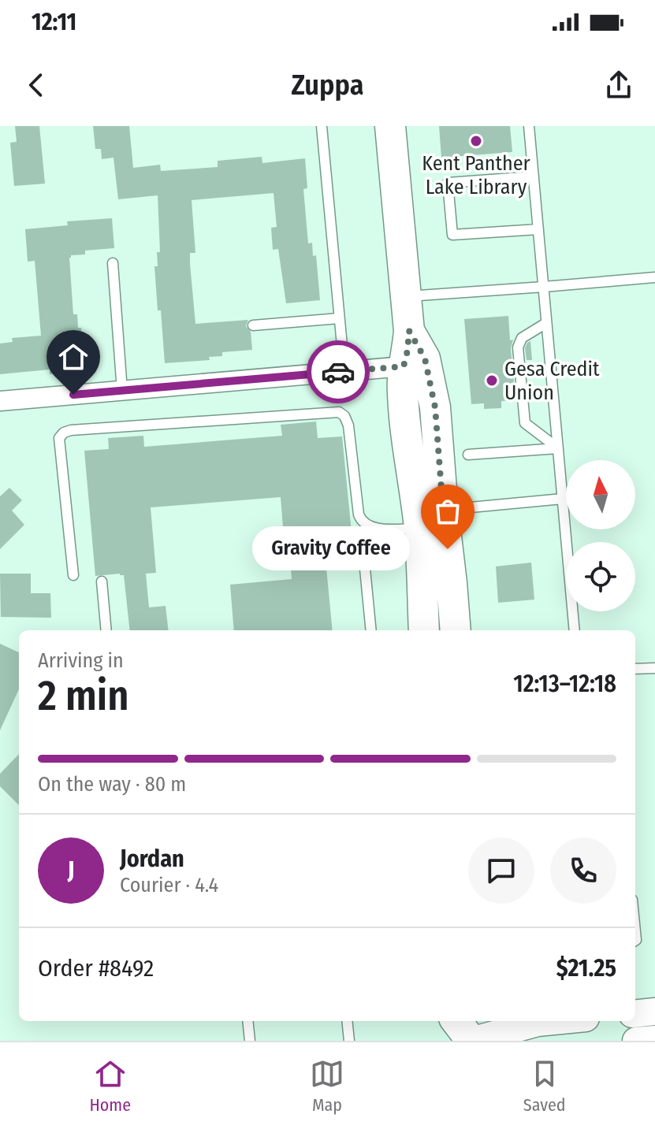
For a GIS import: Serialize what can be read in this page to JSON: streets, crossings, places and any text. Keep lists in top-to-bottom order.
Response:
{
  "places": ["Kent Panther Lake Library", "Gesa Credit Union", "Gravity Coffee"],
  "north": "top",
  "page": {
    "status": "12:11",
    "header": "Zuppa",
    "bubble": "Gravity Coffee",
    "heading": ["2 min", "Arriving in", "12:13–12:18"],
    "panel": [
      "Jordan",
      "Courier · 4.4",
      "Order #8492",
      "$21.25"
    ],
    "bar": "On the way · 80 m",
    "round": "J",
    "tabs": ["Home", "Map", "Saved"]
  }
}
